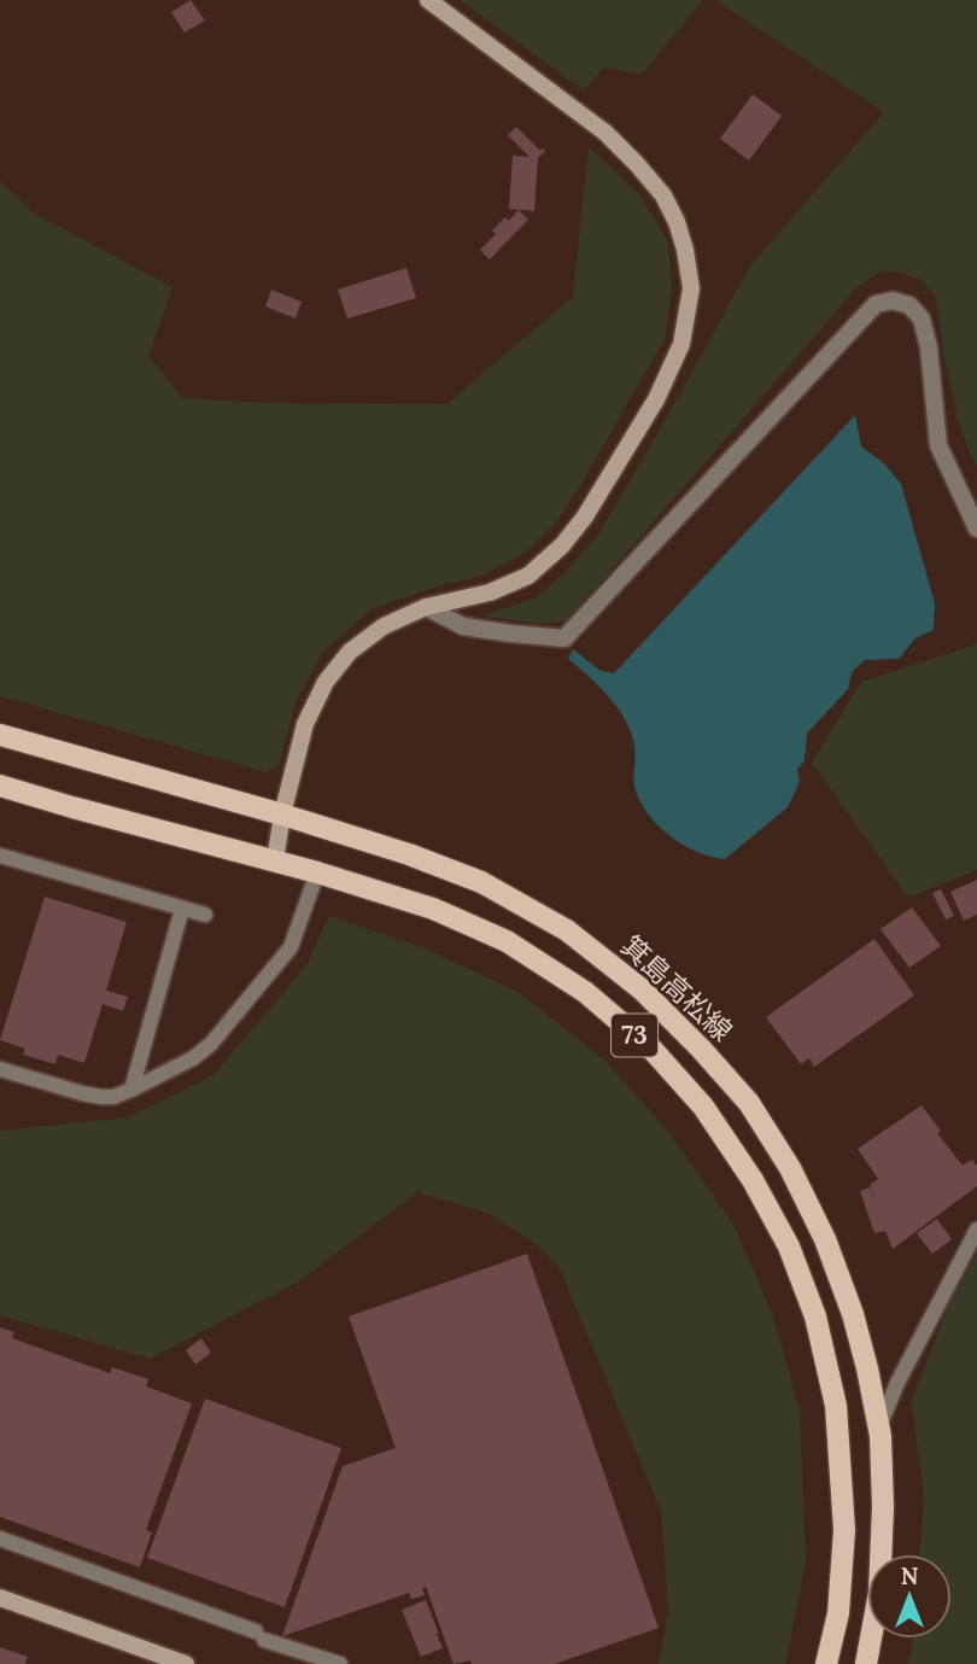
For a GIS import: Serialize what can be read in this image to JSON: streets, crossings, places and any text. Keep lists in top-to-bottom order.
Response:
{
  "streets": {
    "main road": ["箕島高松線", "73"]
  },
  "north": "top"
}
